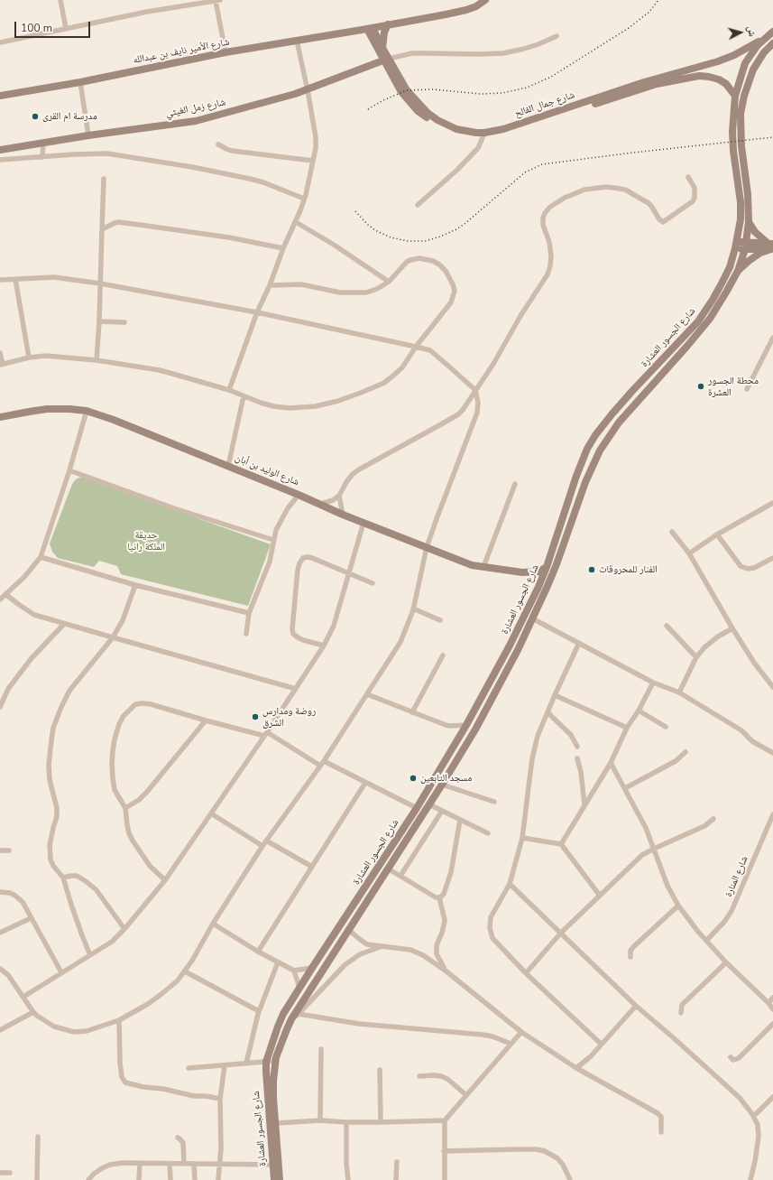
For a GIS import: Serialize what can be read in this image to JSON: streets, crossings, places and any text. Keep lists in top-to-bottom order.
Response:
{
  "streets": {
    "main road": [
      "شارع الأمير نايف بن عبدالله",
      "شارع جمال الفالح",
      "شارع زمل الغيثي",
      "شارع الجسور العشارة",
      "شارع الوليد بن أبان"
    ],
    "street": ["شارع المنارة"]
  },
  "crossings": [
    ["شارع الأمير نايف بن عبدالله", "شارع جمال الفالح"],
    ["شارع جمال الفالح", "شارع زمل الغيثي"],
    ["شارع جمال الفالح", "شارع الجسور العشارة"],
    ["شارع الجسور العشارة", "شارع الوليد بن أبان"]
  ],
  "parks": ["حديقة الملكة رانيا"],
  "places": [
    "مدرسة ام القرى",
    "محطة الجسور العشرة",
    "الفنار للمحروقات",
    "روضة ومدارس الشرق",
    "مسجد التابعين"
  ],
  "scale_bar": "100 m",
  "north": "right"
}
